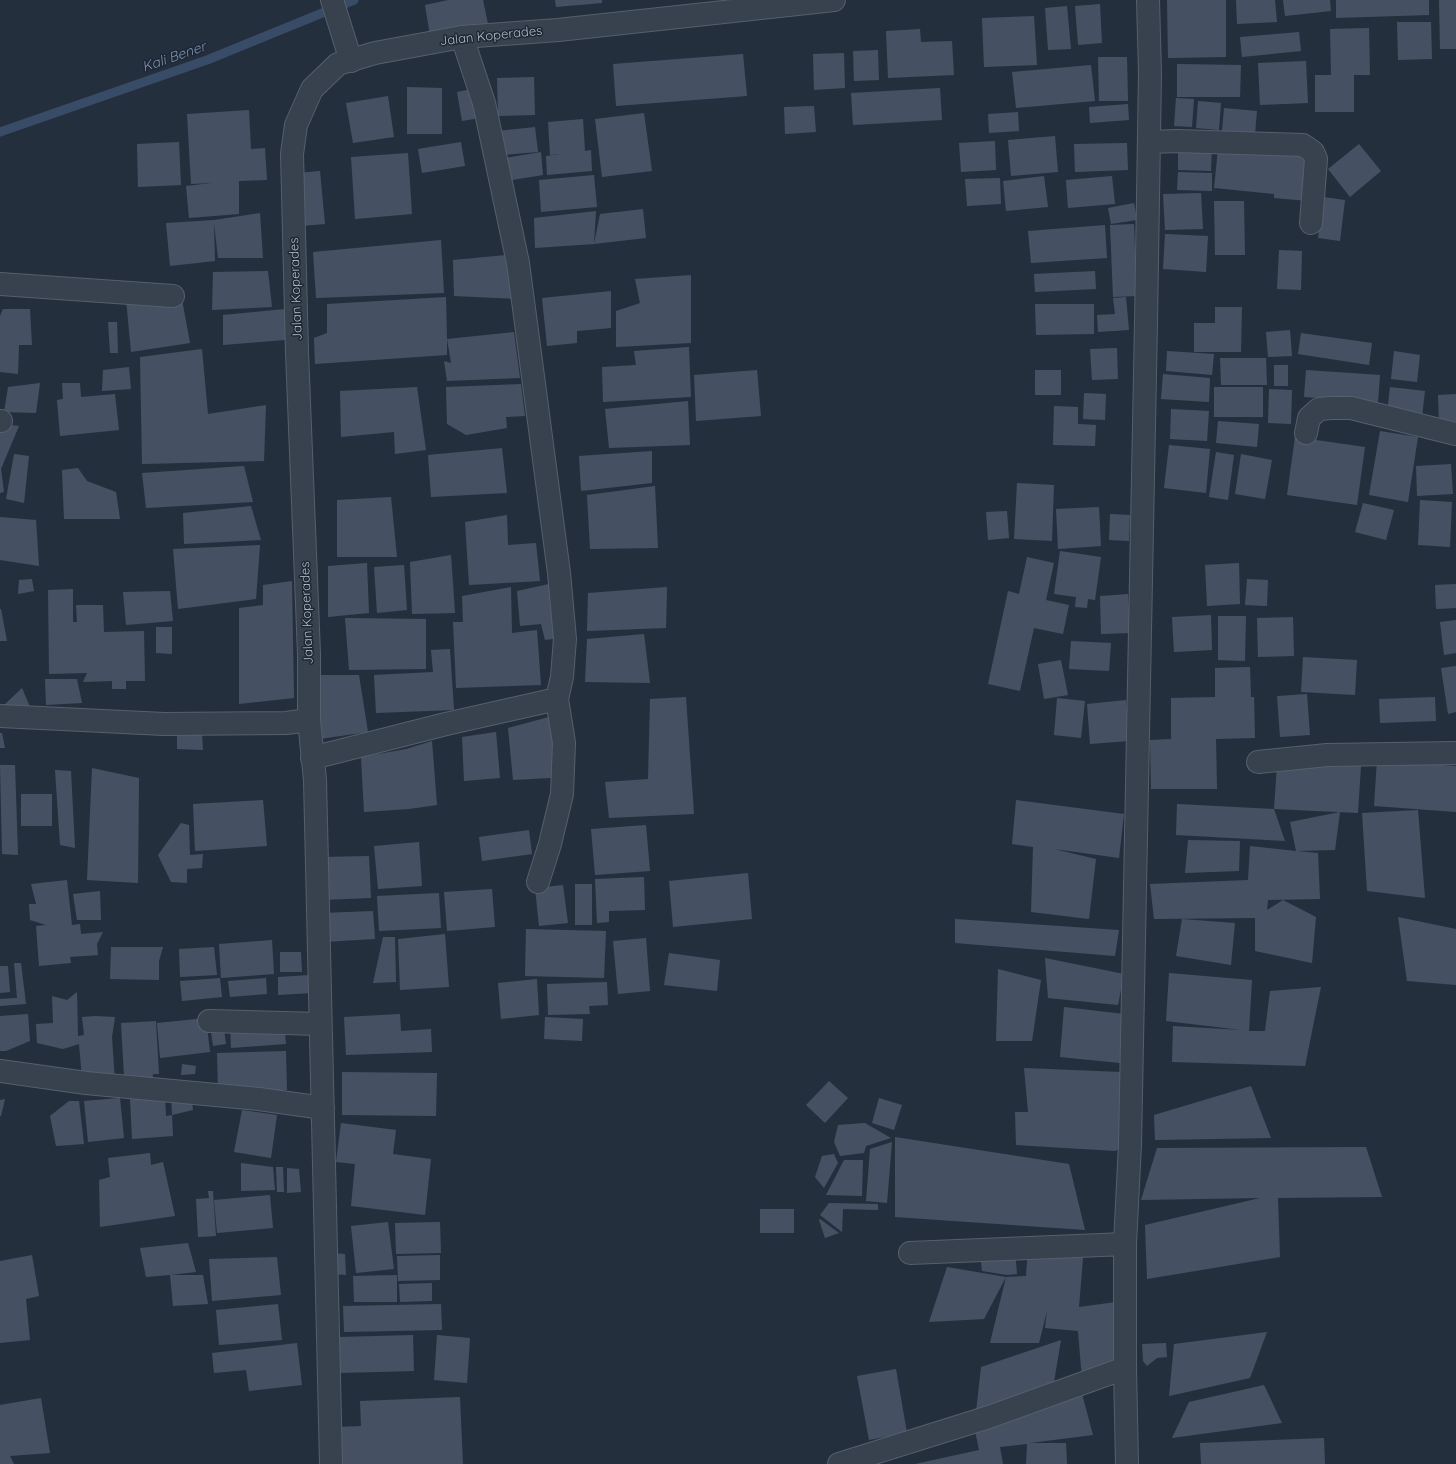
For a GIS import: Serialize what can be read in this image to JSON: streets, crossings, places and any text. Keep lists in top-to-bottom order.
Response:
{
  "streets": {
    "street": ["Jalan Koperades"]
  },
  "water": ["Kali Bener"]
}
